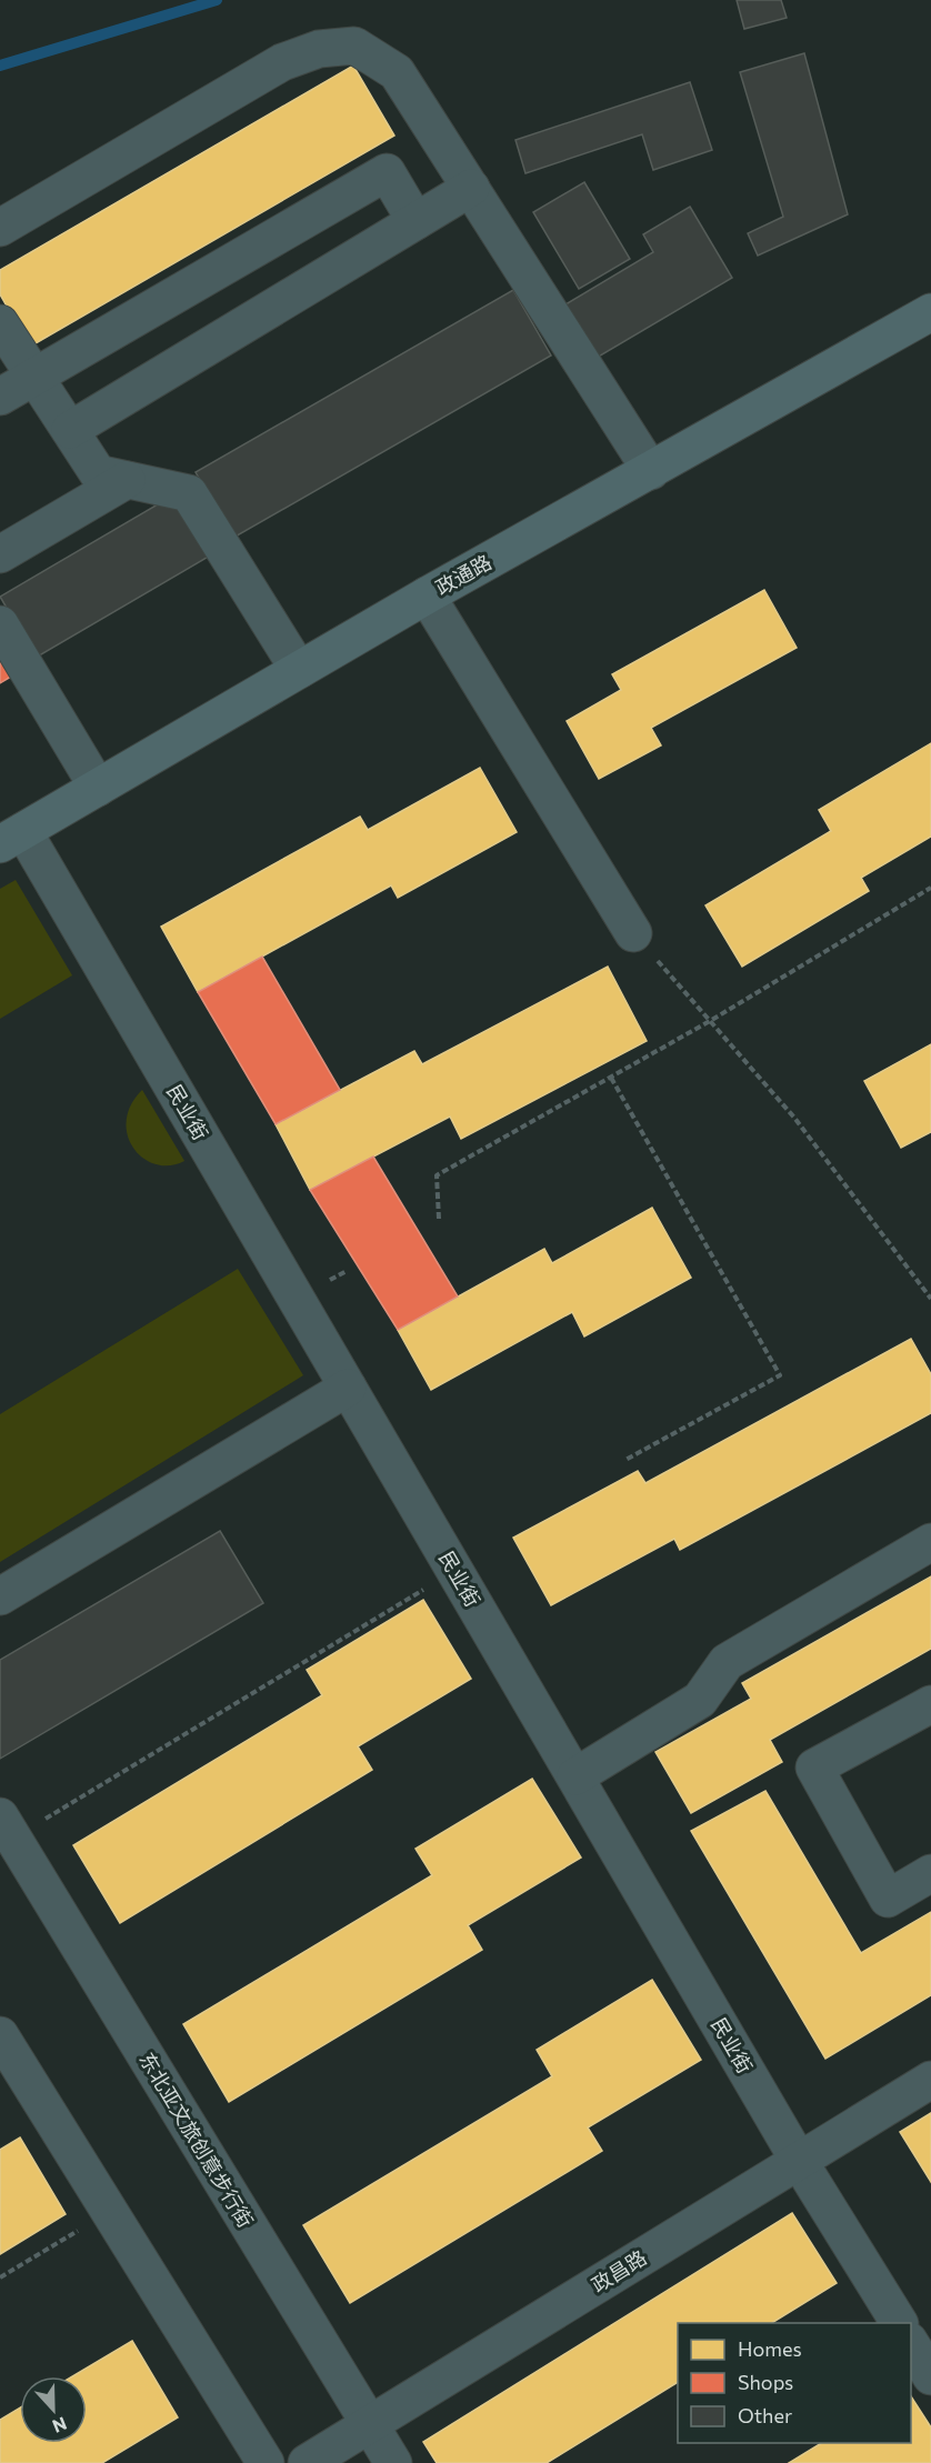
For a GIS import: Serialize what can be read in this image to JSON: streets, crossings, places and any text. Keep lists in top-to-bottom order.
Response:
{
  "streets": {
    "main road": ["政通路"],
    "street": ["民业街", "东北亚文旅创意步行街", "政昌路"]
  },
  "crossings": [
    ["政通路", "民业街"],
    ["民业街", "政昌路"],
    ["东北亚文旅创意步行街", "政昌路"]
  ],
  "legend": ["Homes", "Shops", "Other"],
  "north": "bottom"
}
